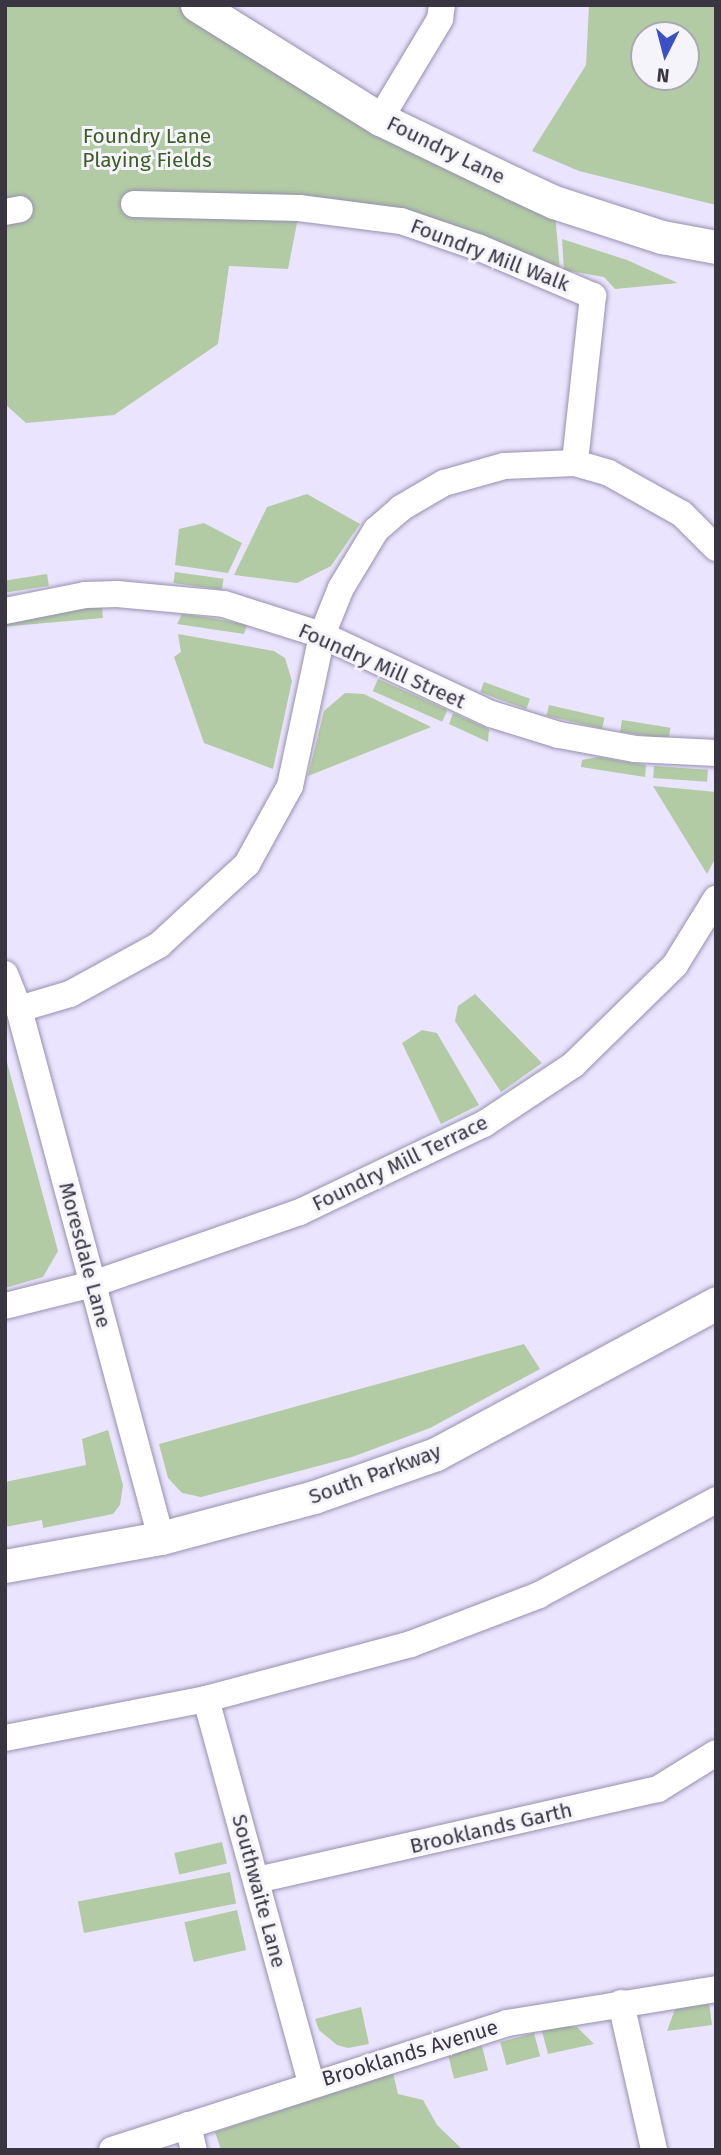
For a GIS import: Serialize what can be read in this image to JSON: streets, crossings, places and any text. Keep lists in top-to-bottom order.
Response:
{
  "streets": {
    "street": [
      "Foundry Lane",
      "Foundry Mill Walk",
      "Foundry Mill Street",
      "Foundry Mill Terrace",
      "Moresdale Lane",
      "South Parkway",
      "Brooklands Garth",
      "Southwaite Lane",
      "Brooklands Avenue"
    ]
  },
  "crossings": [
    ["Foundry Mill Terrace", "Moresdale Lane"],
    ["Moresdale Lane", "South Parkway"],
    ["Brooklands Garth", "Southwaite Lane"],
    ["Southwaite Lane", "Brooklands Avenue"]
  ],
  "parks": ["Foundry Lane Playing Fields"],
  "north": "bottom"
}
